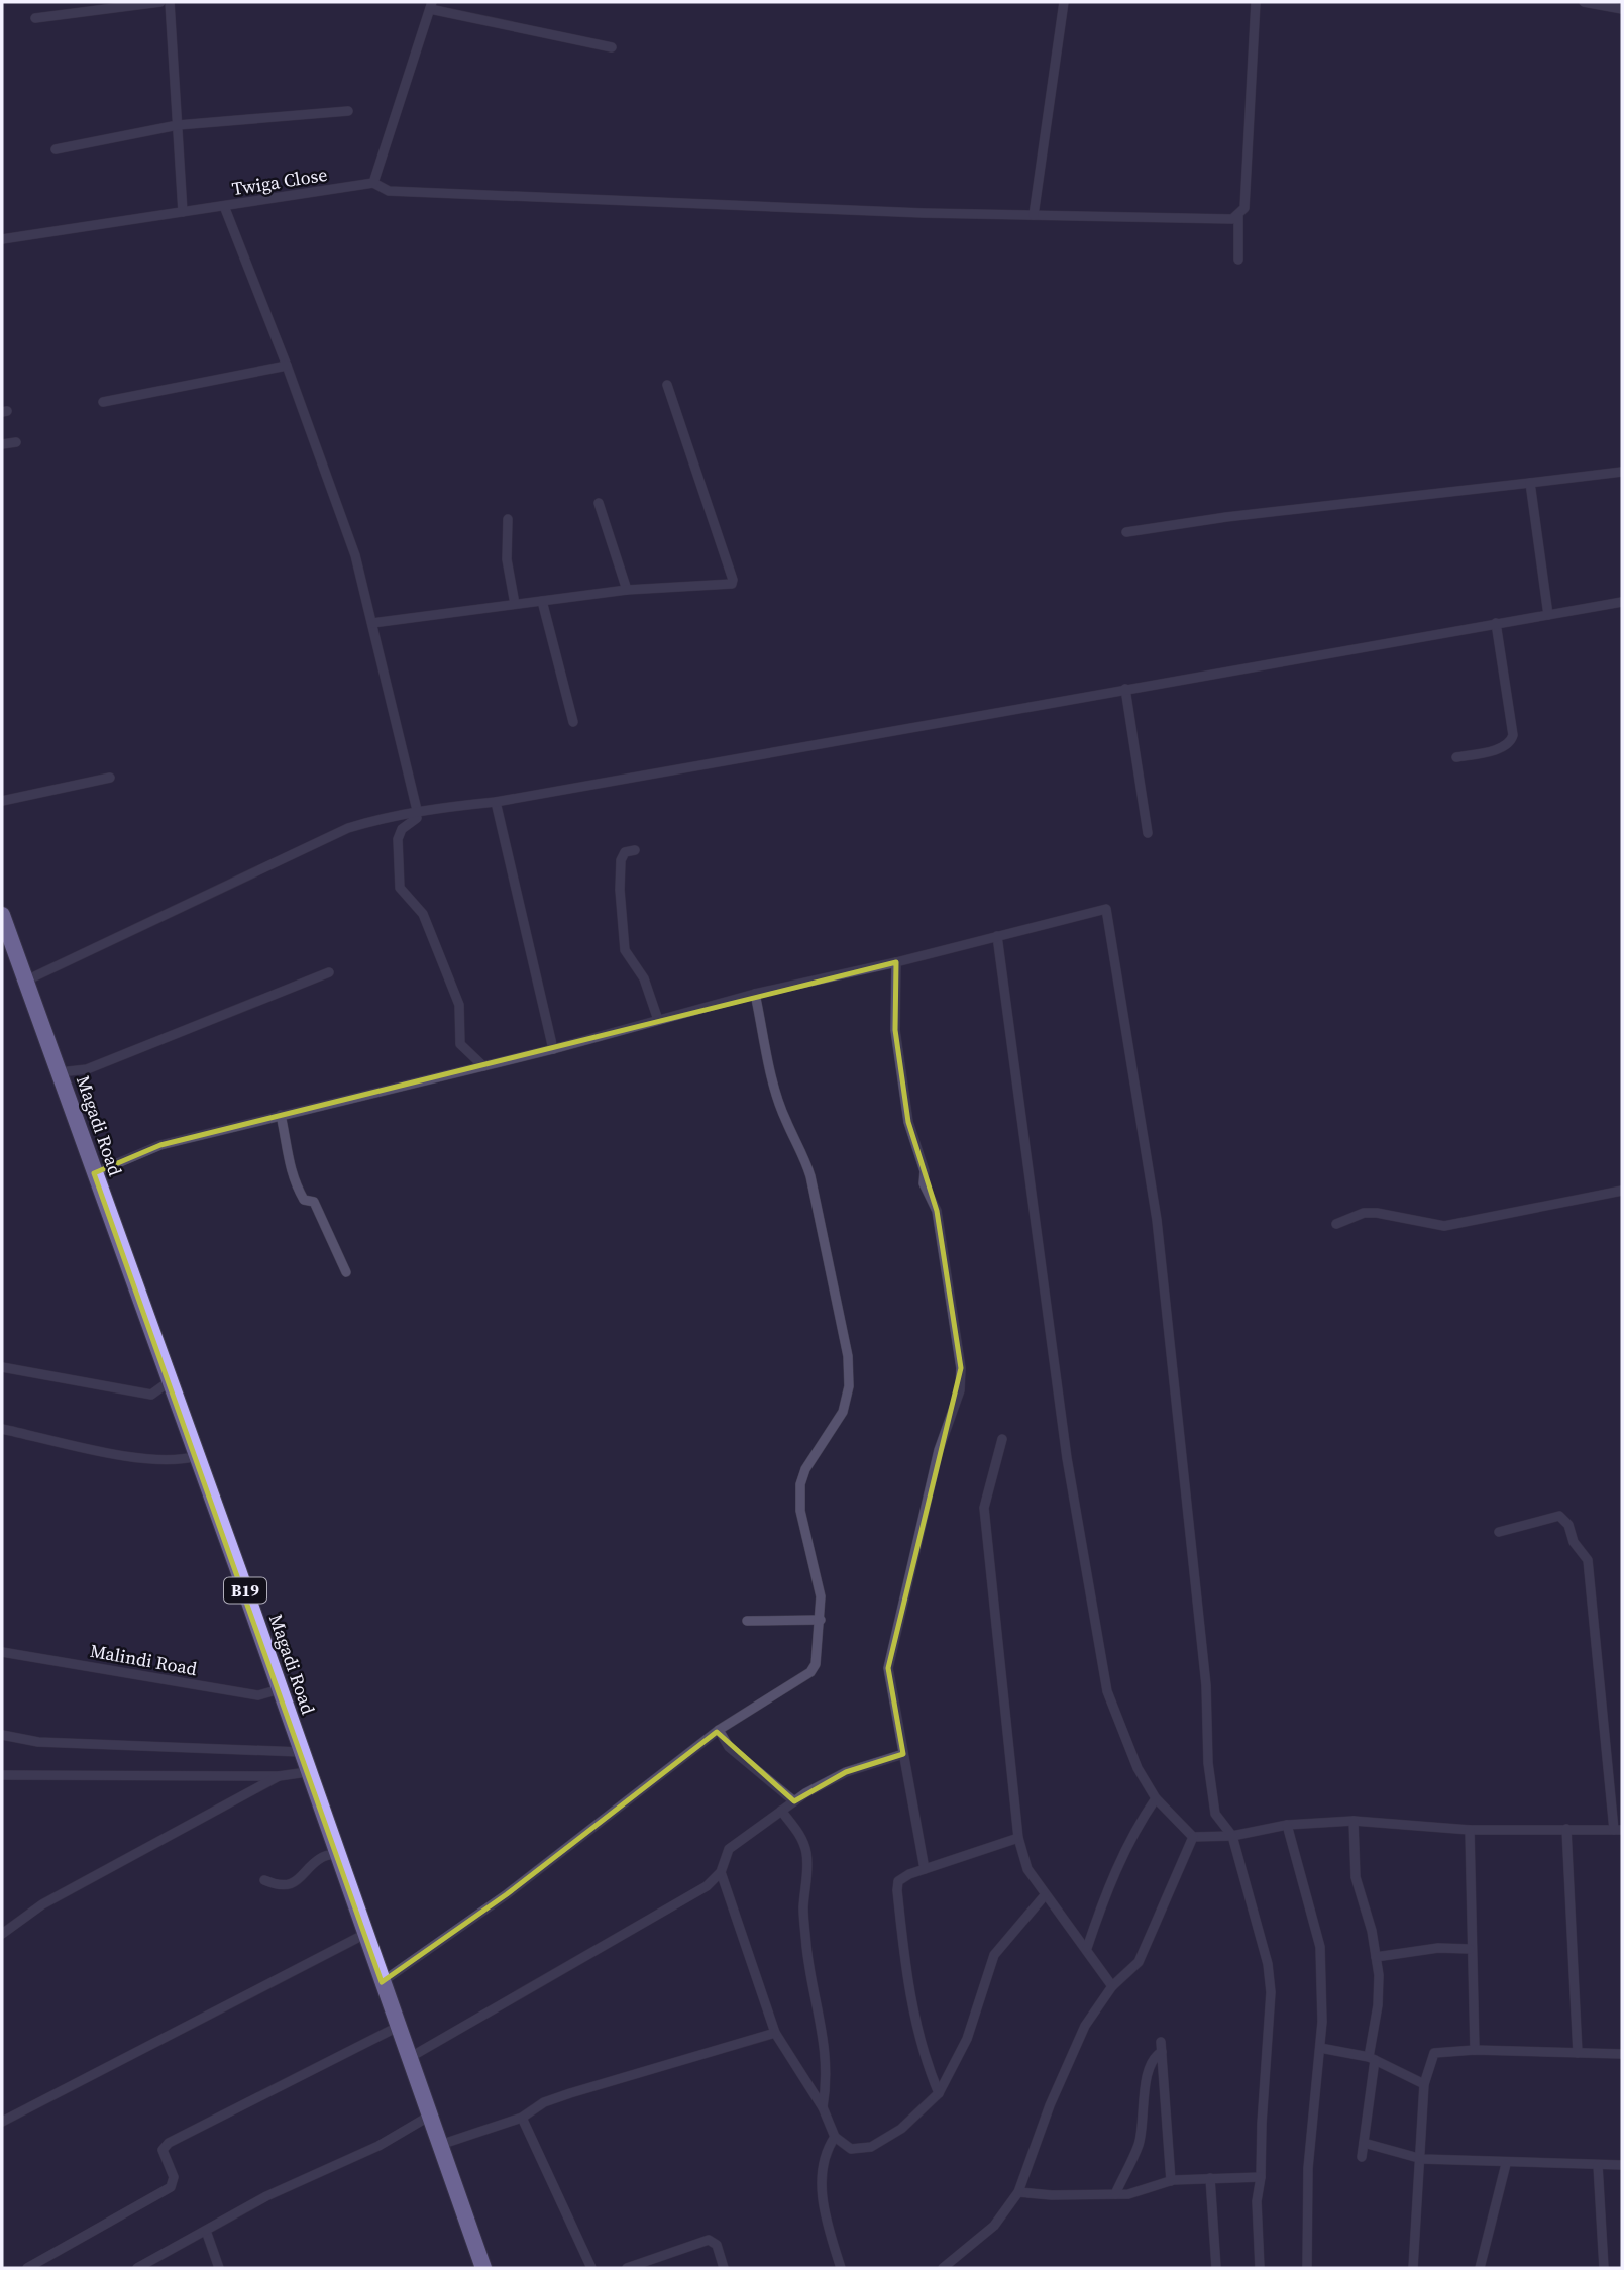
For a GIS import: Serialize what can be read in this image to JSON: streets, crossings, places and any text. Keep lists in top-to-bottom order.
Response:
{
  "streets": {
    "highway": ["Magadi Road", "B19"],
    "street": ["Twiga Close", "Malindi Road"]
  },
  "crossings": [
    ["Magadi Road", "Malindi Road"]
  ]
}
